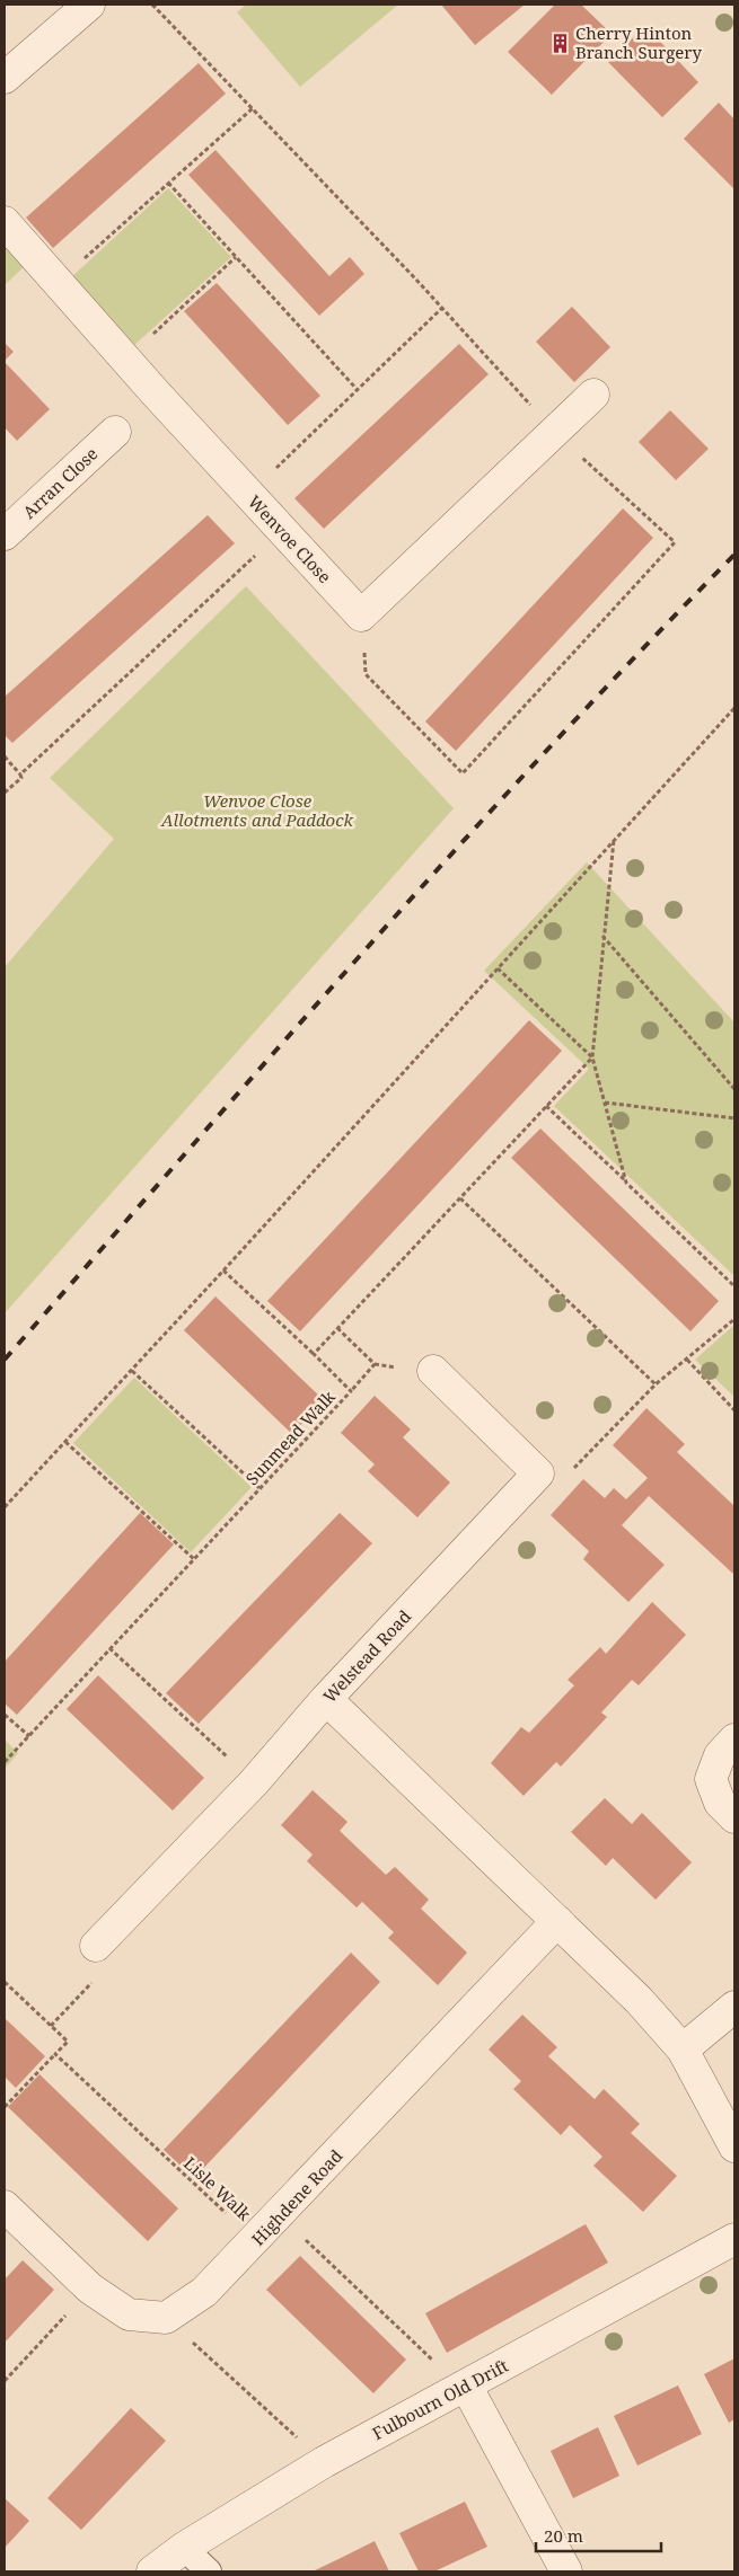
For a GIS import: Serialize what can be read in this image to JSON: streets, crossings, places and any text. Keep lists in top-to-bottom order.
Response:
{
  "streets": {
    "street": [
      "Arran Close",
      "Wenvoe Close",
      "Welstead Road",
      "Highdene Road",
      "Fulbourn Old Drift"
    ],
    "path": ["Sunmead Walk", "Lisle Walk"]
  },
  "crossings": [
    ["Lisle Walk", "Highdene Road"]
  ],
  "parks": ["Wenvoe Close Allotments and Paddock"],
  "places": {
    "building": ["Cherry Hinton Branch Surgery"]
  },
  "scale_bar": "20 m"
}
